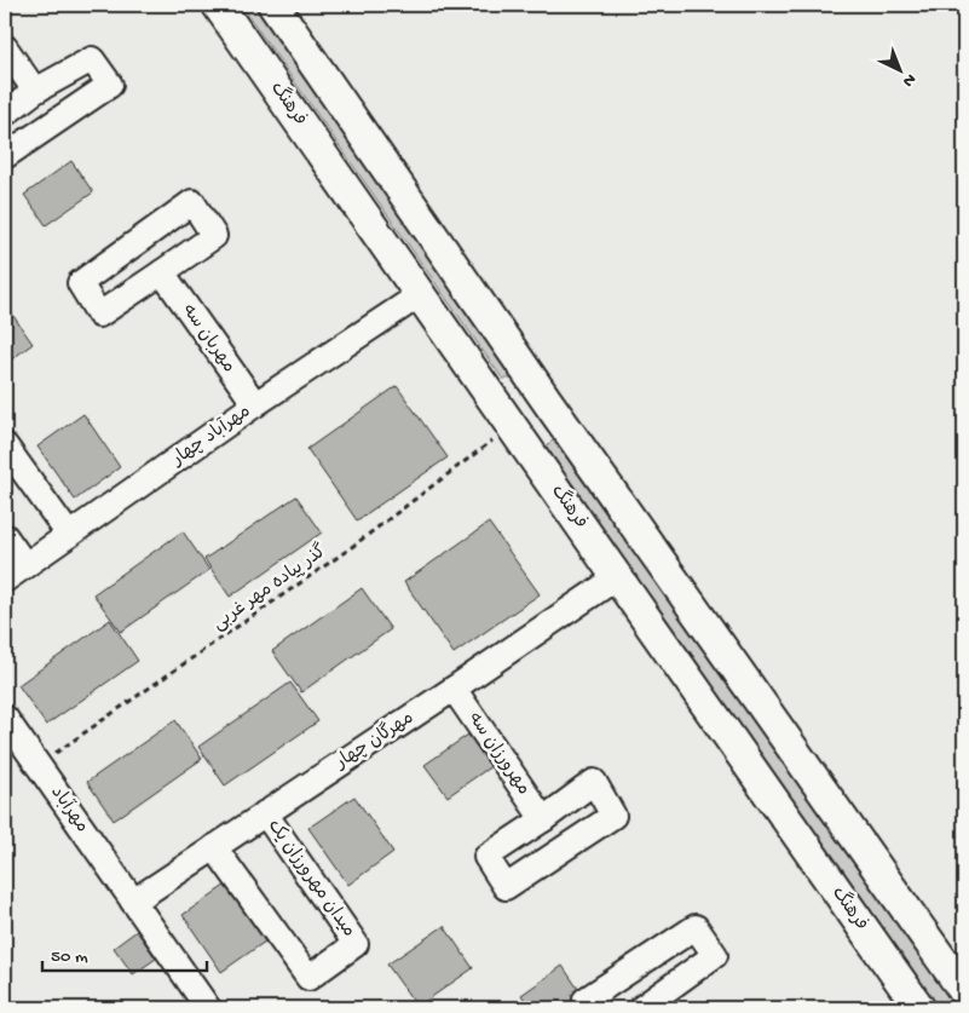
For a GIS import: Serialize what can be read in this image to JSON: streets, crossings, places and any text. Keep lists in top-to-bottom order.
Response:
{
  "streets": {
    "main road": ["فرهنگ"],
    "street": [
      "مهربان سه",
      "مهرآباد چهار",
      "مهرگان چهار",
      "مهرورزان سه",
      "مهرآباد",
      "میدان مهرورزان یک"
    ],
    "path": ["گذر پیاده مهر غربی"]
  },
  "crossings": [
    ["فرهنگ", "مهرآباد چهار"],
    ["فرهنگ", "گذر پیاده مهر غربی"],
    ["فرهنگ", "مهرگان چهار"],
    ["مهربان سه", "مهرآباد چهار"],
    ["گذر پیاده مهر غربی", "مهرآباد"],
    ["مهرگان چهار", "مهرورزان سه"],
    ["مهرگان چهار", "مهرآباد"],
    ["مهرگان چهار", "میدان مهرورزان یک"]
  ],
  "scale_bar": "50 m",
  "north": "bottom right"
}
